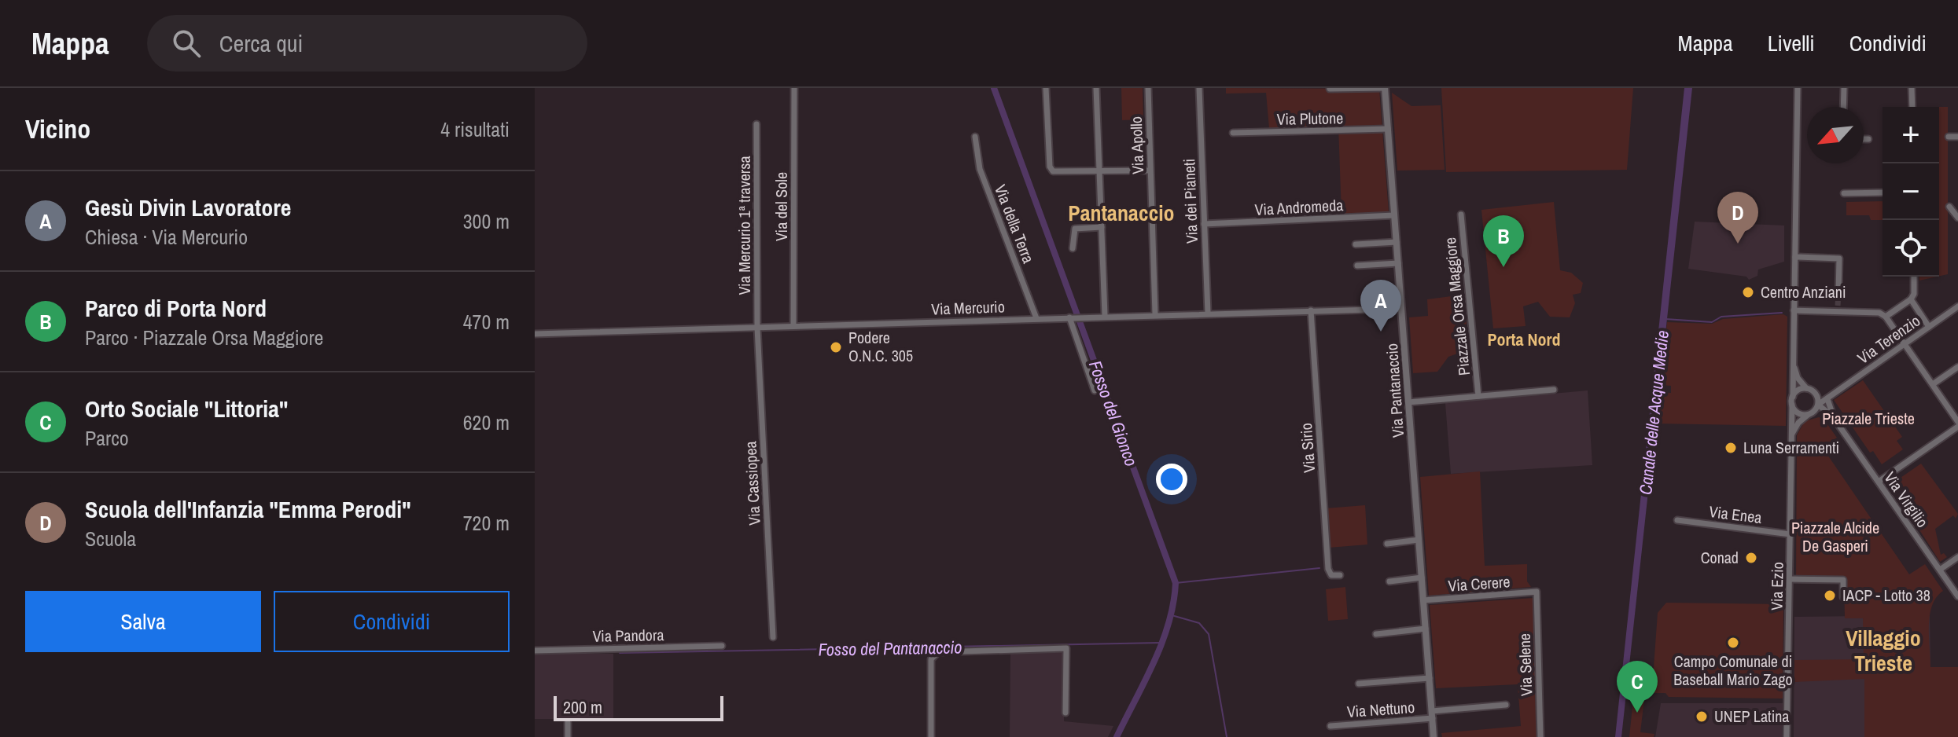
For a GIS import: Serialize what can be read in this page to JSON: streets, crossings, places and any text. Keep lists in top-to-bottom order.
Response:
{
  "streets": {
    "street": [
      "Via Plutone",
      "Via Apollo",
      "Via dei Pianeti",
      "Via del Sole",
      "Via Andromeda",
      "Via della Terra",
      "Via Mercurio 1ª traversa",
      "Piazzale Orsa Maggiore",
      "Via Mercurio",
      "Via Terenzio",
      "Via Pantanaccio",
      "Via Sirio",
      "Via Cassiopea",
      "Via Virgilio",
      "Via Enea",
      "Via Cerere",
      "Via Ezio",
      "Via Pandora",
      "Via Selene",
      "Via Nettuno"
    ]
  },
  "crossings": [
    ["Via Plutone", "Via Pantanaccio"],
    ["Via Apollo", "Via Mercurio"],
    ["Via dei Pianeti", "Via Andromeda"],
    ["Via dei Pianeti", "Via Mercurio"],
    ["Via del Sole", "Via Mercurio"],
    ["Via Andromeda", "Via Pantanaccio"],
    ["Via della Terra", "Via Mercurio"],
    ["Via Mercurio 1ª traversa", "Via Mercurio"],
    ["Via Mercurio 1ª traversa", "Via Cassiopea"],
    ["Via Mercurio", "Via Pantanaccio"],
    ["Via Mercurio", "Via Sirio"],
    ["Via Mercurio", "Via Cassiopea"],
    ["Via Terenzio", "Via Virgilio"],
    ["Via Terenzio", "Via Ezio"],
    ["Via Pantanaccio", "Via Cerere"],
    ["Via Pantanaccio", "Via Nettuno"],
    ["Via Virgilio", "Via Ezio"],
    ["Via Enea", "Via Ezio"],
    ["Via Cerere", "Via Selene"]
  ],
  "districts": ["Pantanaccio", "Porta Nord", "Villaggio Trieste"],
  "water": ["Canale delle Acque Medie", "Fosso del Gionco", "Fosso del Pantanaccio"],
  "parks": ["Piazzale Trieste", "Piazzale Alcide De Gasperi"],
  "places": [
    "Centro Anziani",
    "Podere O.N.C. 305",
    "Luna Serramenti",
    "Conad",
    "IACP - Lotto 38",
    "Campo Comunale di Baseball Mario Zago",
    "UNEP Latina"
  ],
  "scale_bar": "200 m",
  "north": "bottom left",
  "page": {
    "header": "Mappa",
    "search": "Cerca qui",
    "nav": ["Mappa", "Livelli", "Condividi"],
    "heading": ["Vicino", "4 risultati"],
    "map_buttons": ["+", "−"],
    "list": [
      {
        "mark": "A",
        "name": "Gesù Divin Lavoratore",
        "note": "Chiesa · Via Mercurio",
        "value": "300 m"
      },
      {
        "mark": "B",
        "name": "Parco di Porta Nord",
        "note": "Parco · Piazzale Orsa Maggiore",
        "value": "470 m"
      },
      {
        "mark": "C",
        "name": "Orto Sociale \"Littoria\"",
        "note": "Parco",
        "value": "620 m"
      },
      {
        "mark": "D",
        "name": "Scuola dell'Infanzia \"Emma Perodi\"",
        "note": "Scuola",
        "value": "720 m"
      }
    ],
    "pins": [
      "D",
      "B",
      "A",
      "C"
    ],
    "buttons": ["Salva", "Condividi"],
    "scale": "200 m"
  }
}
